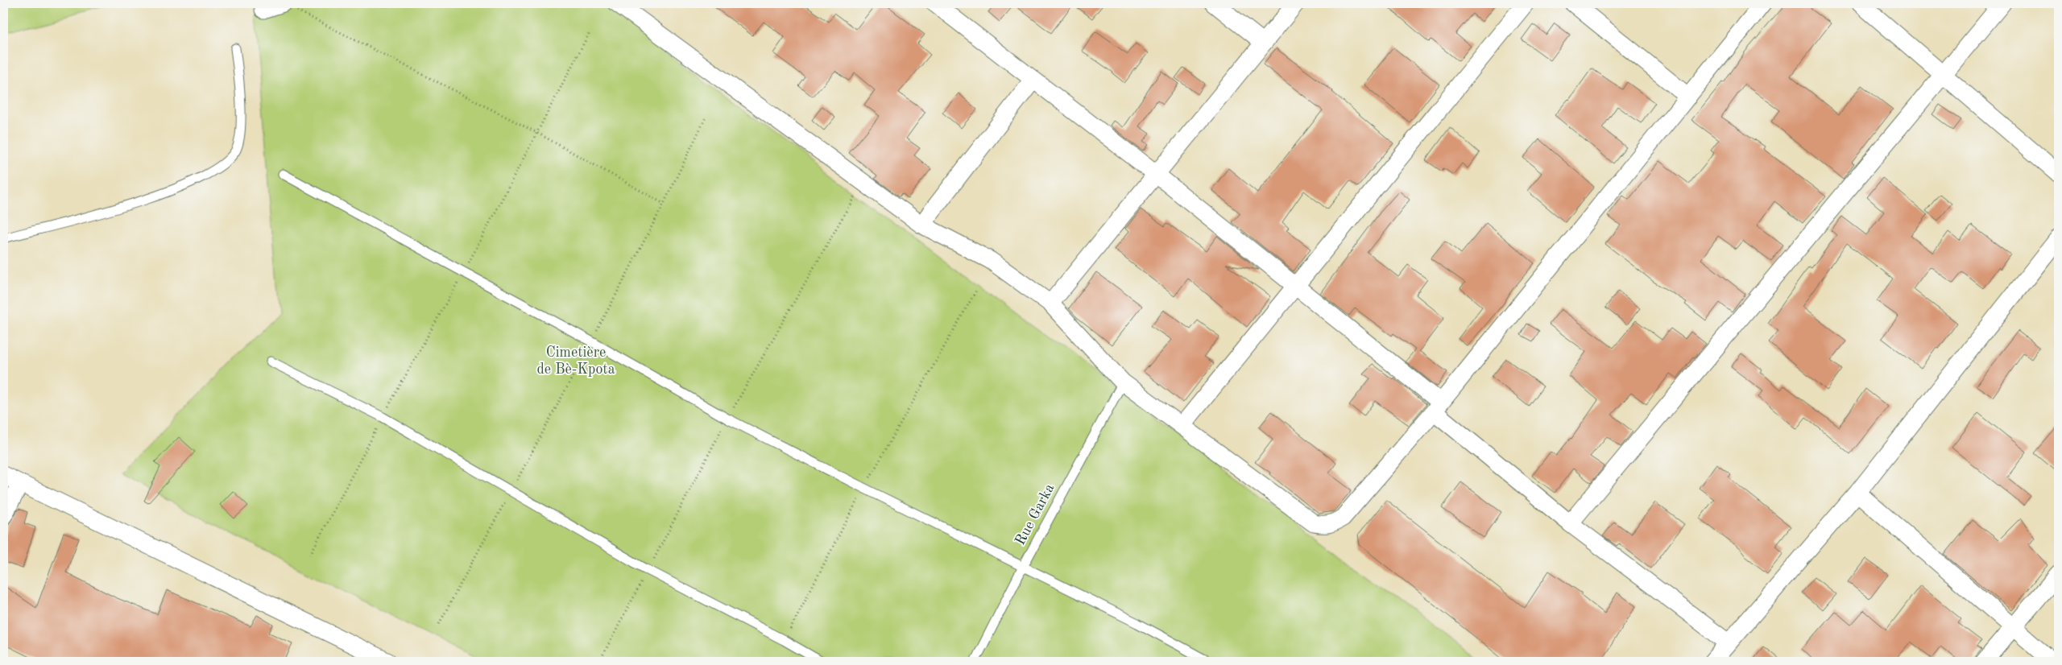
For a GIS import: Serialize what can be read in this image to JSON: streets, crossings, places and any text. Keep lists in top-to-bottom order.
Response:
{
  "streets": {
    "lane": ["Rue Garka"]
  },
  "parks": ["Cimetière de Bè-Kpota"]
}
